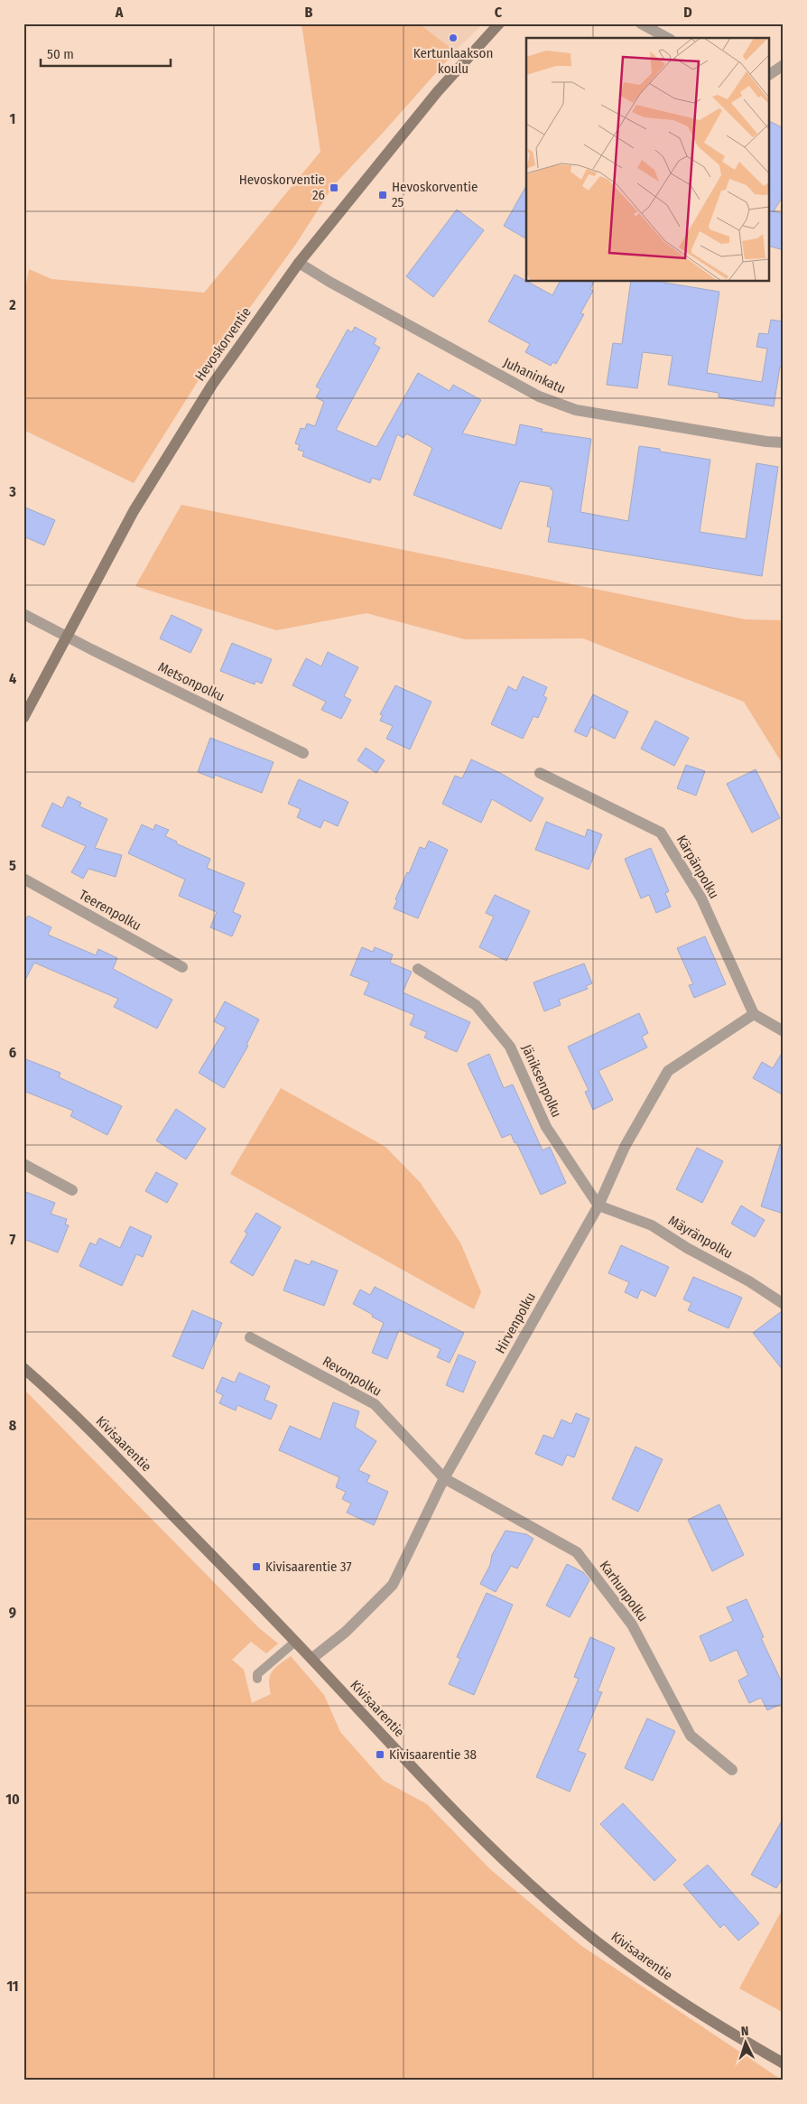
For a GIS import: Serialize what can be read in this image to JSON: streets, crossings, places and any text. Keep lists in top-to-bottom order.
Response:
{
  "streets": {
    "street": [
      "Hevoskorventie",
      "Juhaninkatu",
      "Metsonpolku",
      "Kärpänpolku",
      "Teerenpolku",
      "Jäniksenpolku",
      "Mäyränpolku",
      "Hirvenpolku",
      "Revonpolku",
      "Kivisaarentie",
      "Karhunpolku"
    ]
  },
  "crossings": [
    ["Hevoskorventie", "Juhaninkatu"],
    ["Hevoskorventie", "Metsonpolku"],
    ["Kärpänpolku", "Hirvenpolku"],
    ["Jäniksenpolku", "Mäyränpolku"],
    ["Jäniksenpolku", "Hirvenpolku"],
    ["Mäyränpolku", "Hirvenpolku"],
    ["Hirvenpolku", "Revonpolku"],
    ["Hirvenpolku", "Kivisaarentie"],
    ["Hirvenpolku", "Karhunpolku"],
    ["Revonpolku", "Karhunpolku"]
  ],
  "places": {
    "other": ["Kertunlaakson koulu"],
    "transit": [
      "Hevoskorventie 26",
      "Hevoskorventie 25",
      "Kivisaarentie 37",
      "Kivisaarentie 38"
    ]
  },
  "scale_bar": "50 m",
  "north": "top",
  "grid": {
    "columns": [
      "A",
      "B",
      "C",
      "D"
    ],
    "rows": [
      "1",
      "2",
      "3",
      "4",
      "5",
      "6",
      "7",
      "8",
      "9",
      "10",
      "11"
    ]
  }
}
